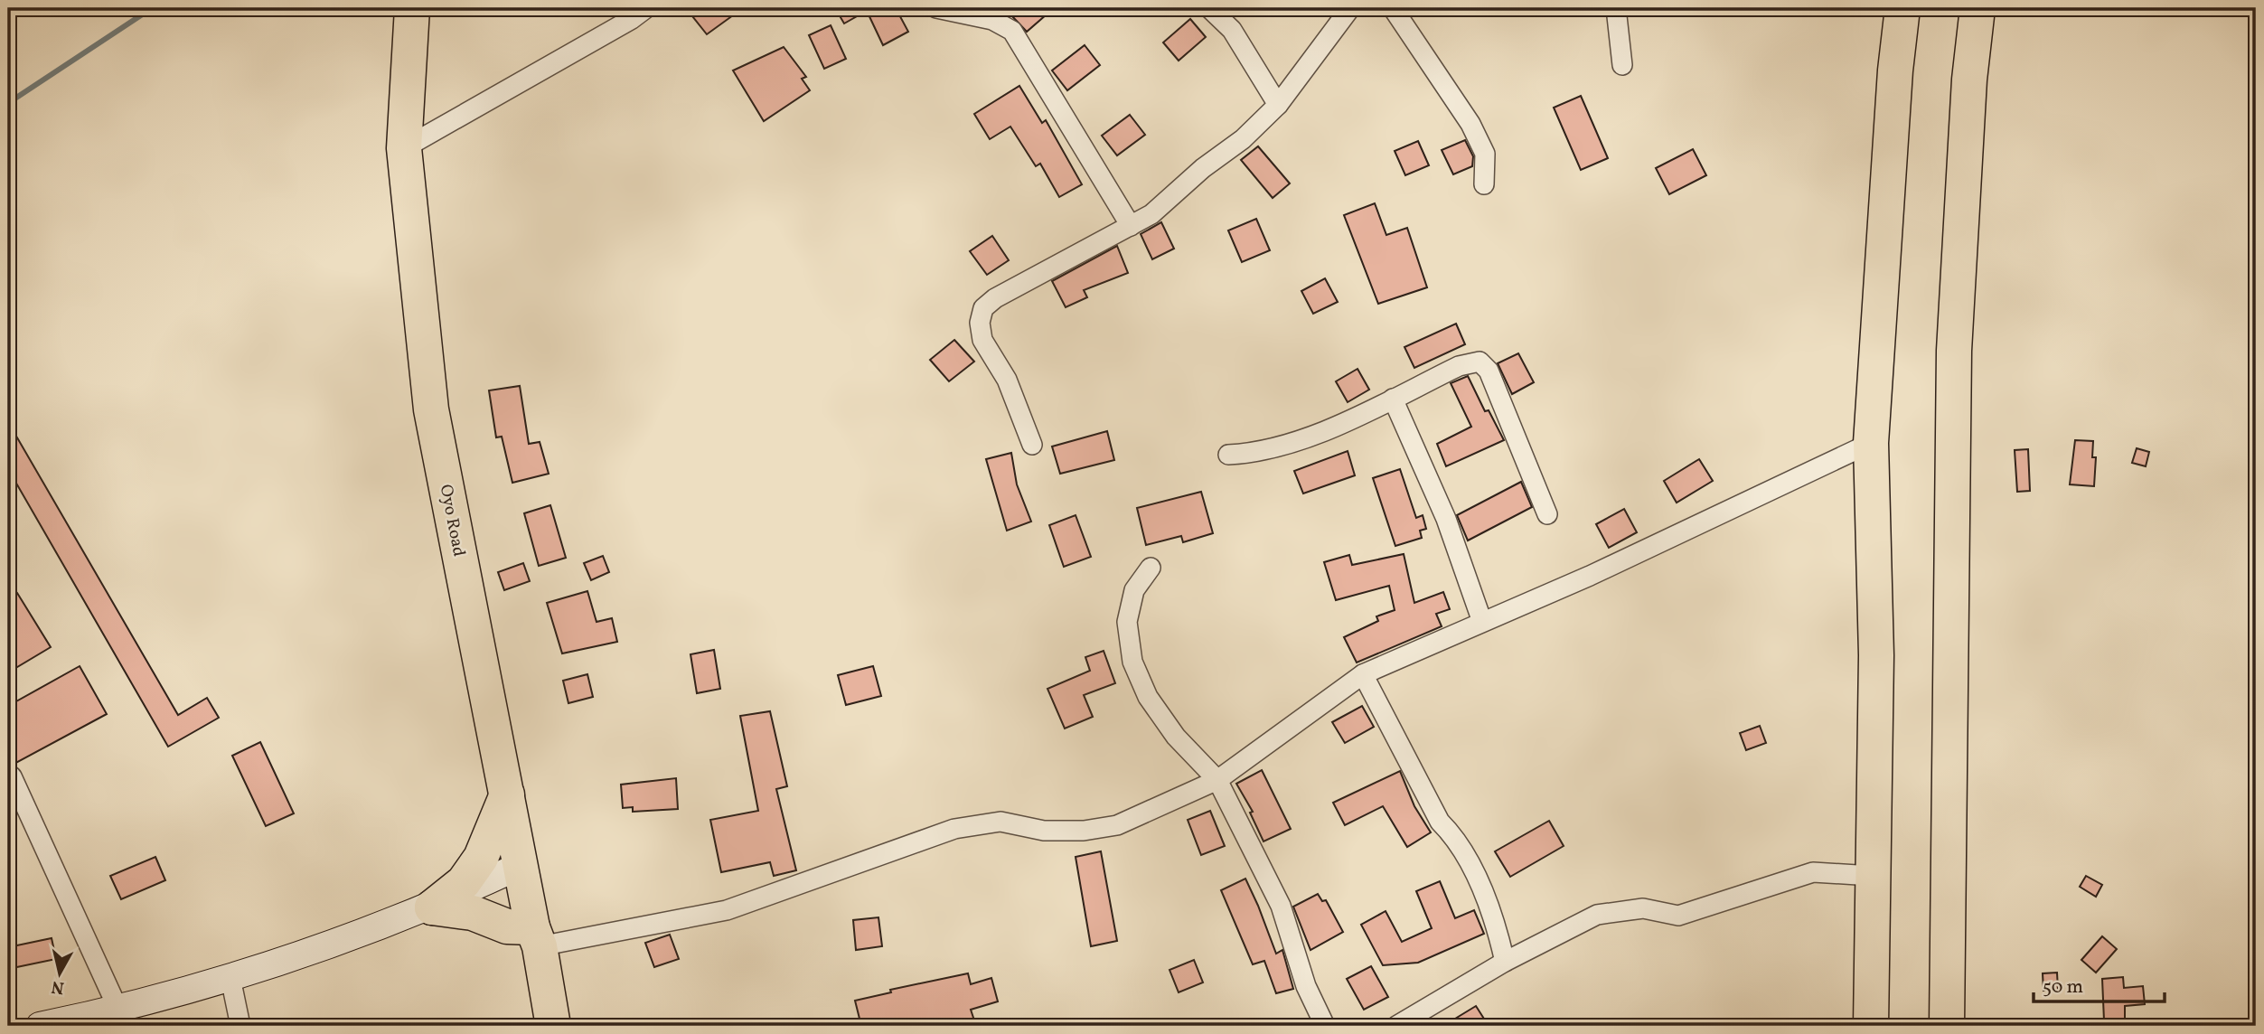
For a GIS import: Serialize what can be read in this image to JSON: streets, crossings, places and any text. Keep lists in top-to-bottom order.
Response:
{
  "streets": {
    "highway": ["Oyo Road"]
  },
  "scale_bar": "50 m",
  "north": "bottom"
}
